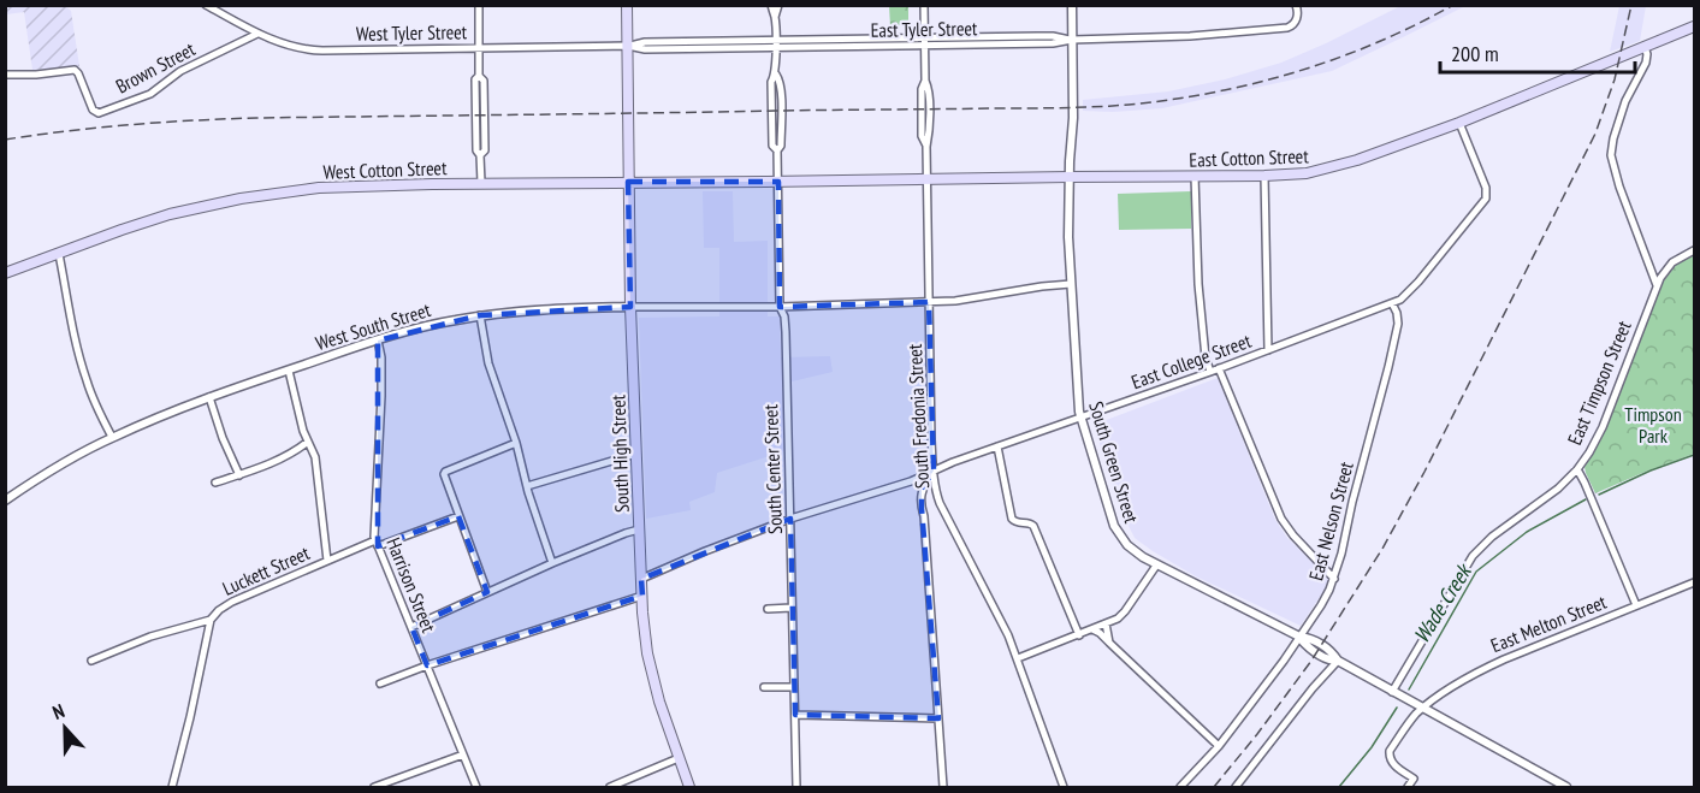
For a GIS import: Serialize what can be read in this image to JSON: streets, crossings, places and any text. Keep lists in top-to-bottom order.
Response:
{
  "streets": {
    "main road": ["East Cotton Street", "West Cotton Street", "South High Street"],
    "street": [
      "East Tyler Street",
      "West Tyler Street",
      "Brown Street",
      "West South Street",
      "East College Street",
      "East Timpson Street",
      "South Fredonia Street",
      "South Green Street",
      "South Center Street",
      "East Nelson Street",
      "Luckett Street",
      "Harrison Street",
      "East Melton Street"
    ]
  },
  "crossings": [
    ["East Tyler Street", "West Tyler Street"],
    ["East Tyler Street", "South Fredonia Street"],
    ["East Tyler Street", "South Green Street"],
    ["West Tyler Street", "Brown Street"],
    ["West Tyler Street", "South High Street"],
    ["East Cotton Street", "West Cotton Street"],
    ["East Cotton Street", "East College Street"],
    ["East Cotton Street", "South Fredonia Street"],
    ["East Cotton Street", "South Green Street"],
    ["East Cotton Street", "South Center Street"],
    ["West Cotton Street", "South High Street"],
    ["West Cotton Street", "South Center Street"],
    ["West South Street", "South Fredonia Street"],
    ["West South Street", "South High Street"],
    ["West South Street", "South Green Street"],
    ["West South Street", "South Center Street"],
    ["West South Street", "Harrison Street"],
    ["East College Street", "South Fredonia Street"],
    ["East College Street", "South High Street"],
    ["East College Street", "South Green Street"],
    ["East College Street", "South Center Street"],
    ["East College Street", "East Nelson Street"],
    ["East Timpson Street", "South Green Street"],
    ["South Green Street", "East Nelson Street"],
    ["South Green Street", "East Melton Street"],
    ["Luckett Street", "Harrison Street"]
  ],
  "water": ["Wade Creek"],
  "parks": ["Timpson Park"],
  "scale_bar": "200 m",
  "north": "top"
}
